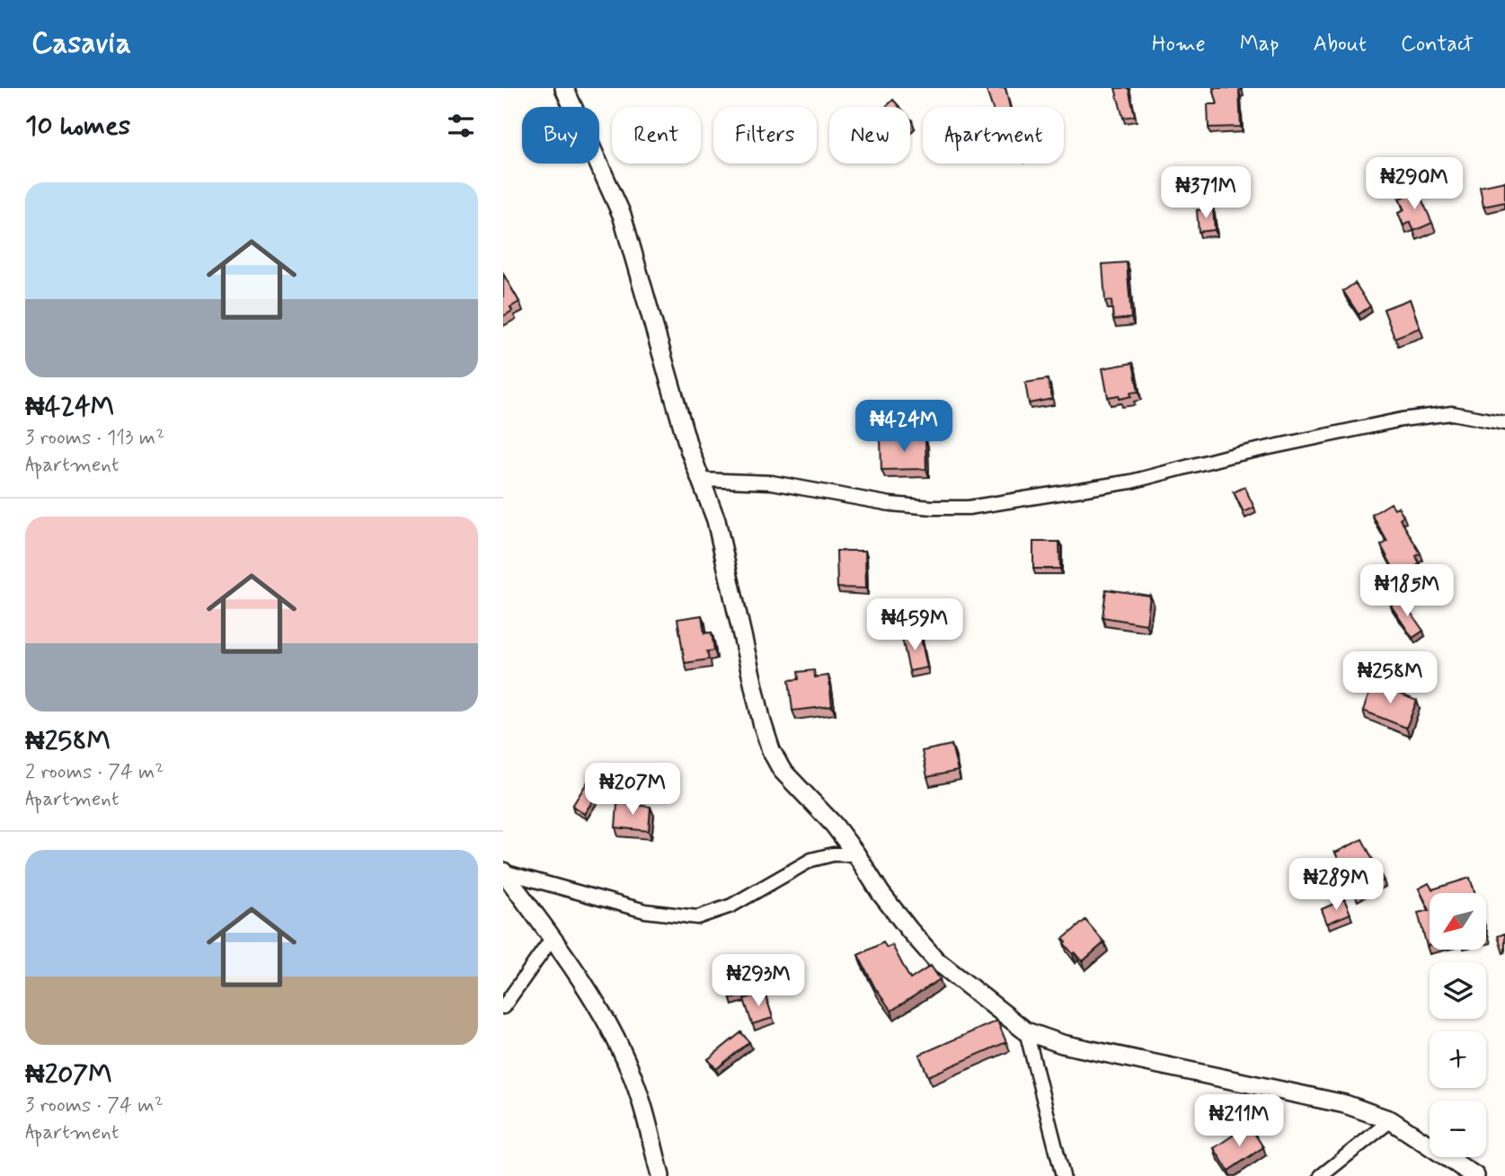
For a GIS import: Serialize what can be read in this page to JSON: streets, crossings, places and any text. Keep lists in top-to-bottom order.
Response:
{
  "north": "bottom left",
  "page": {
    "header": "Casavia",
    "nav": [
      "Home",
      "Map",
      "About",
      "Contact"
    ],
    "heading": "10 homes",
    "chip": [
      "Buy",
      "Rent",
      "Filters",
      "New",
      "Apartment"
    ],
    "price": [
      "₦290M",
      "₦371M",
      "₦424M",
      "₦185M",
      "₦459M",
      "₦258M",
      "₦207M",
      "₦289M",
      "₦293M",
      "₦211M"
    ],
    "list": [
      {
        "name": "₦424M",
        "note": "3 rooms · 113 m² · Apartment"
      },
      {
        "name": "₦258M",
        "note": "2 rooms · 74 m² · Apartment"
      },
      {
        "name": "₦207M",
        "note": "3 rooms · 74 m² · Apartment"
      }
    ],
    "map_buttons": ["+", "−"]
  }
}
